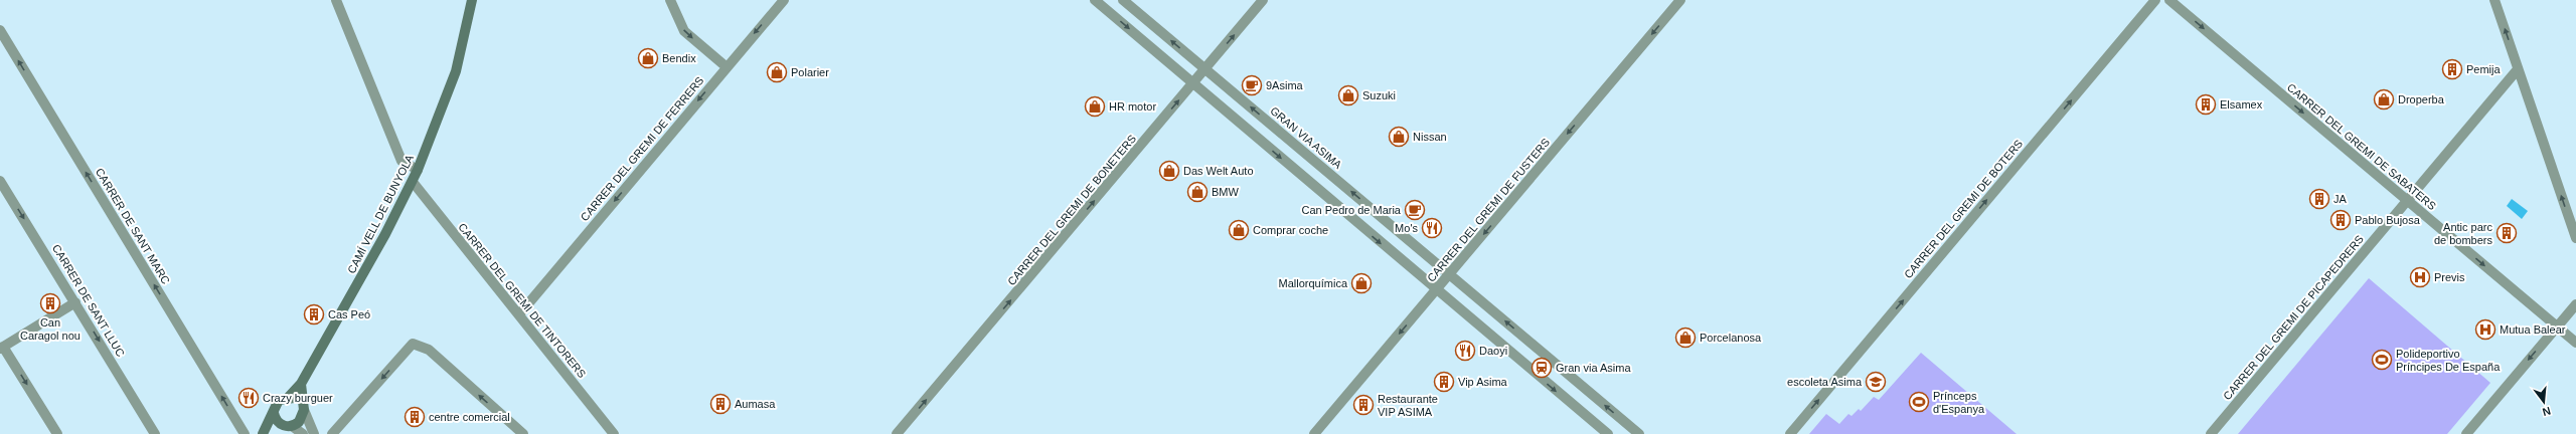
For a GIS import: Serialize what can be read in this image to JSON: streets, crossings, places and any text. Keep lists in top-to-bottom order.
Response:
{
  "streets": {
    "main road": ["CAMÍ VELL DE BUNYOLA"],
    "street": [
      "GRAN VIA ASIMA",
      "CARRER DEL GREMI DE SABATERS",
      "CARRER DEL GREMI DE FERRERS",
      "CARRER DEL GREMI DE BOTERS",
      "CARRER DEL GREMI DE BONETERS",
      "CARRER DEL GREMI DE FUSTERS",
      "CARRER DE SANT MARC",
      "CARRER DE SANT LLUC",
      "CARRER DEL GREMI DE TINTORERS",
      "CARRER DEL GREMI DE PICAPEDRERS"
    ]
  },
  "crossings": [
    ["GRAN VIA ASIMA", "CARRER DEL GREMI DE BONETERS"],
    ["GRAN VIA ASIMA", "CARRER DEL GREMI DE FUSTERS"],
    ["CARRER DEL GREMI DE SABATERS", "CARRER DEL GREMI DE PICAPEDRERS"],
    ["CARRER DEL GREMI DE FERRERS", "CARRER DEL GREMI DE TINTORERS"],
    ["CAMÍ VELL DE BUNYOLA", "CARRER DEL GREMI DE TINTORERS"]
  ],
  "one_way": [
    "CARRER DEL GREMI DE SABATERS",
    "CARRER DEL GREMI DE FERRERS",
    "CARRER DEL GREMI DE BOTERS",
    "CARRER DEL GREMI DE BONETERS",
    "CARRER DEL GREMI DE FUSTERS",
    "CARRER DE SANT MARC"
  ],
  "places": {
    "shop": [
      "Bendix",
      "Polarier",
      "Suzuki",
      "Droperba",
      "HR motor",
      "Nissan",
      "Das Welt Auto",
      "BMW",
      "Comprar coche",
      "Mallorquímica",
      "Porcelanosa"
    ],
    "building": [
      "Pemija",
      "Elsamex",
      "JA",
      "Pablo Bujosa",
      "Antic parc de bombers",
      "Can Caragol nou",
      "Cas Peó",
      "Vip Asima",
      "Aumasa",
      "Restaurante VIP ASIMA",
      "centre comercial"
    ],
    "cafe": ["9Asima", "Can Pedro de Maria"],
    "restaurant": ["Mo's", "Daoyi", "Crazy burguer"],
    "hospital": ["Previs", "Mutua Balear"],
    "sports": ["Polideportivo Príncipes De España", "Prínceps d'Espanya"],
    "station": ["Gran via Asima"],
    "school or university": ["escoleta Asima"]
  },
  "north": "bottom"
}
